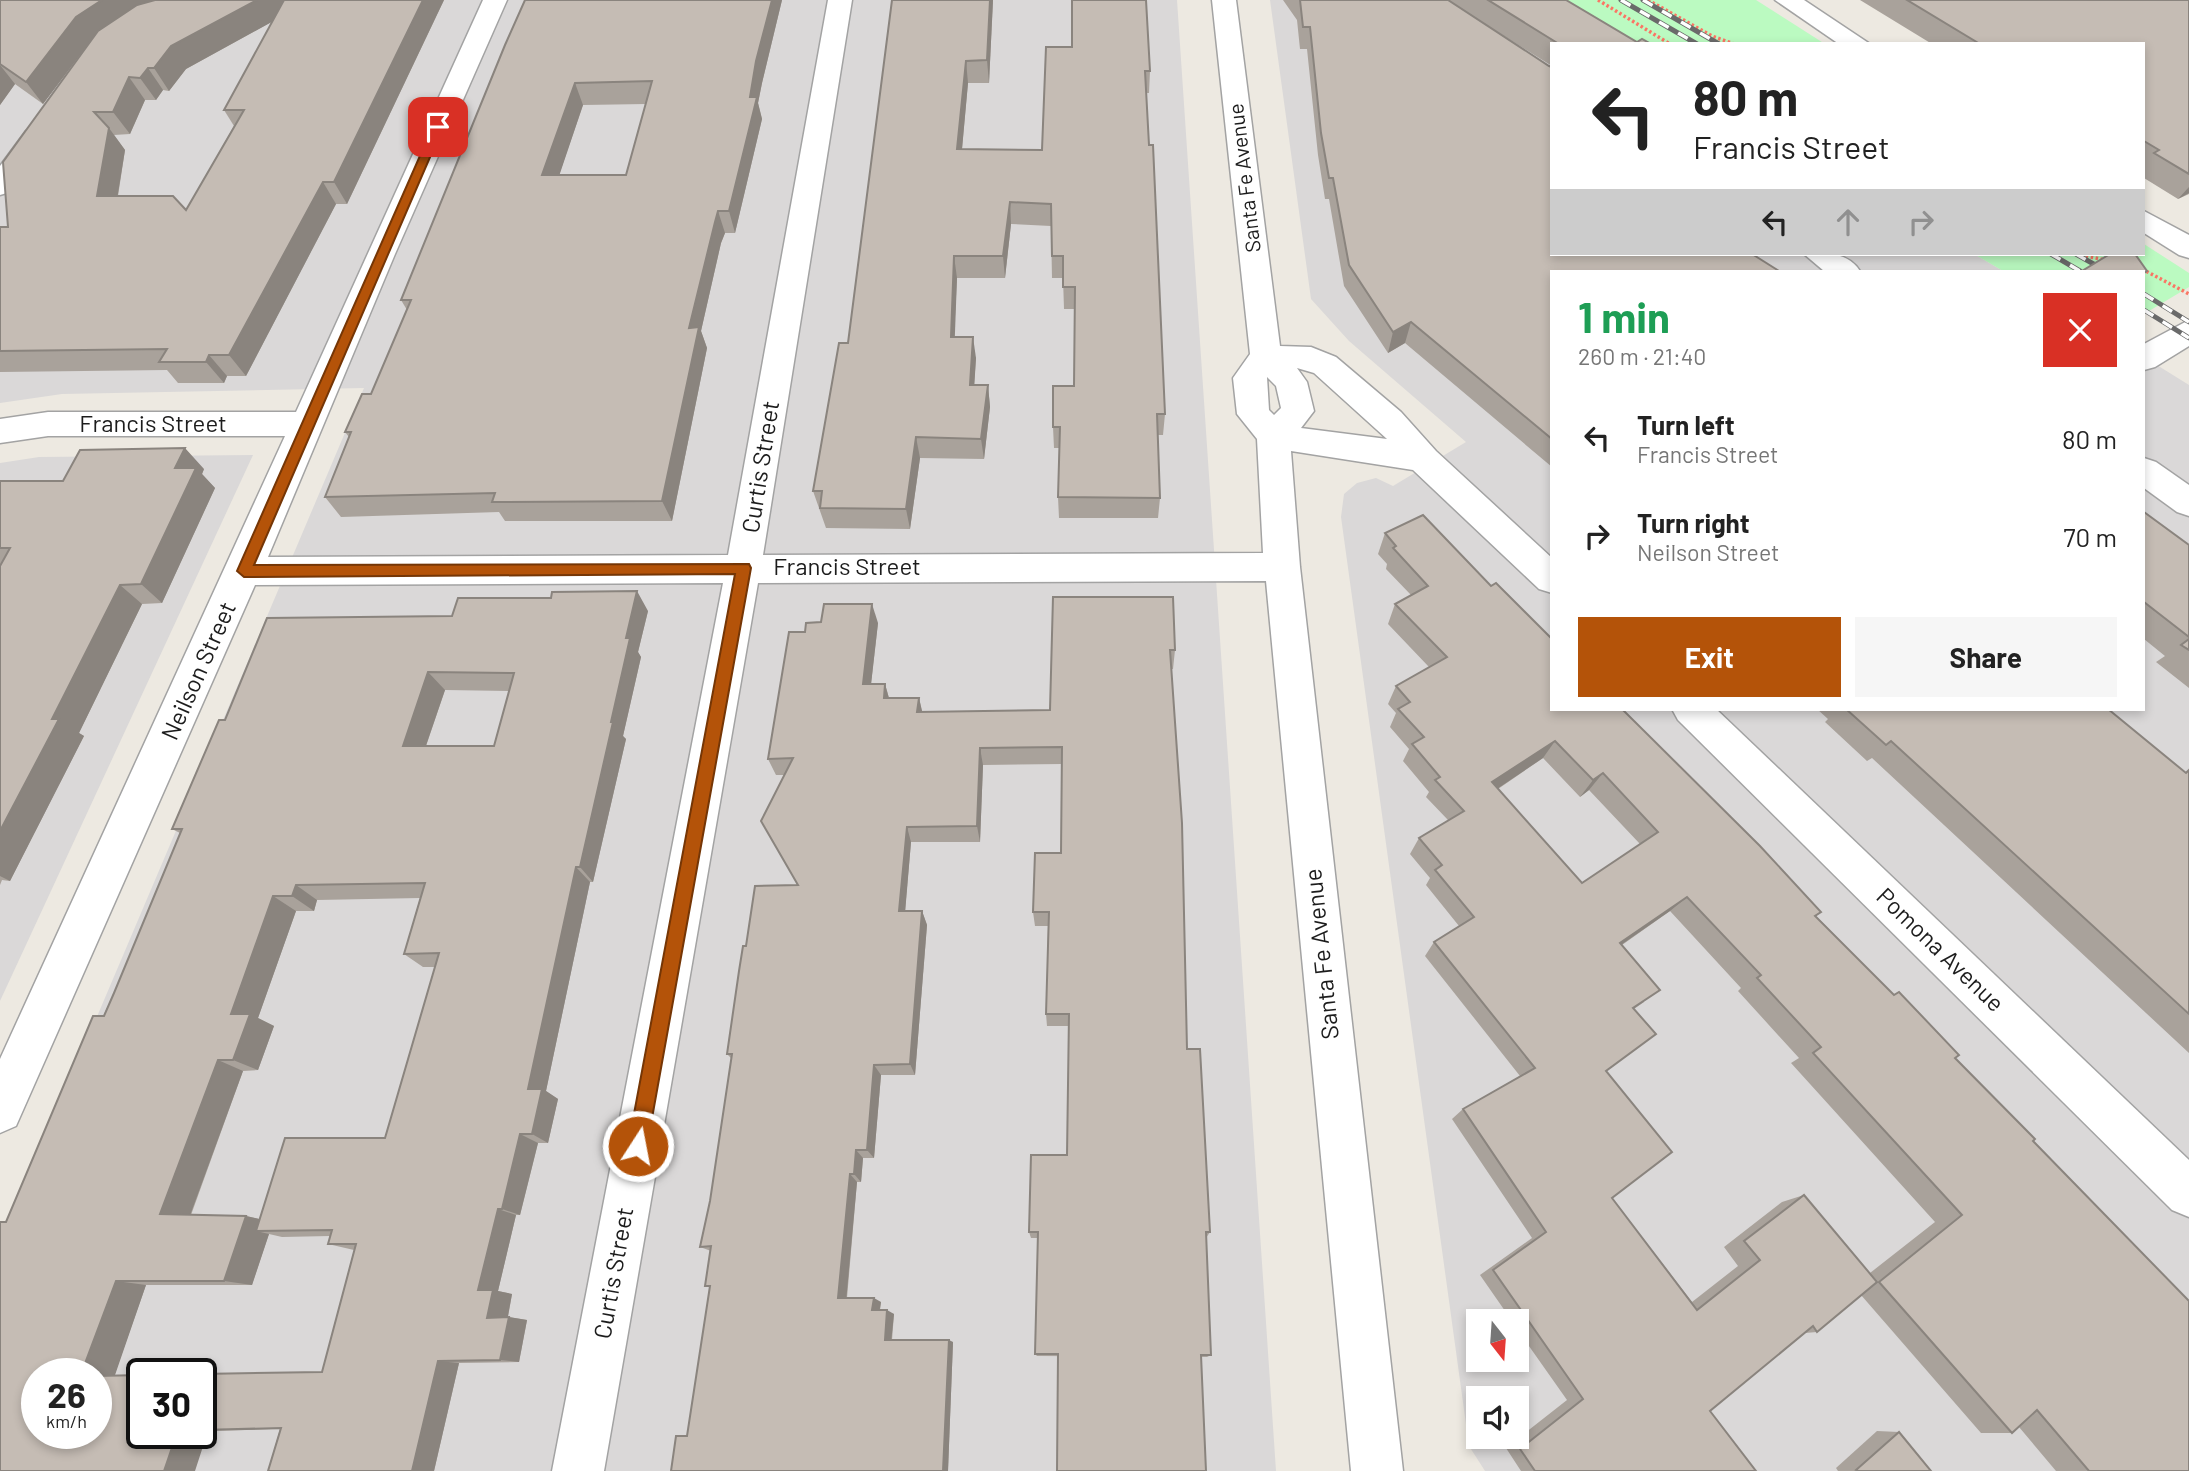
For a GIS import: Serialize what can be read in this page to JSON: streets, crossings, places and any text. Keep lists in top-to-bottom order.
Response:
{
  "streets": {
    "street": [
      "Santa Fe Avenue",
      "Francis Street",
      "Curtis Street",
      "Neilson Street",
      "Pomona Avenue"
    ]
  },
  "crossings": [
    ["Santa Fe Avenue", "Francis Street"],
    ["Francis Street", "Curtis Street"],
    ["Francis Street", "Neilson Street"]
  ],
  "north": "bottom",
  "page": {
    "turn": ["80 m", "Francis Street"],
    "heading": ["1 min", "260 m · 21:40"],
    "list": [
      {
        "name": "Turn left",
        "note": "Francis Street",
        "value": "80 m"
      },
      {
        "name": "Turn right",
        "note": "Neilson Street",
        "value": "70 m"
      }
    ],
    "buttons": ["Exit", "Share"],
    "speed": "26 km/h",
    "limit": "30"
  }
}
